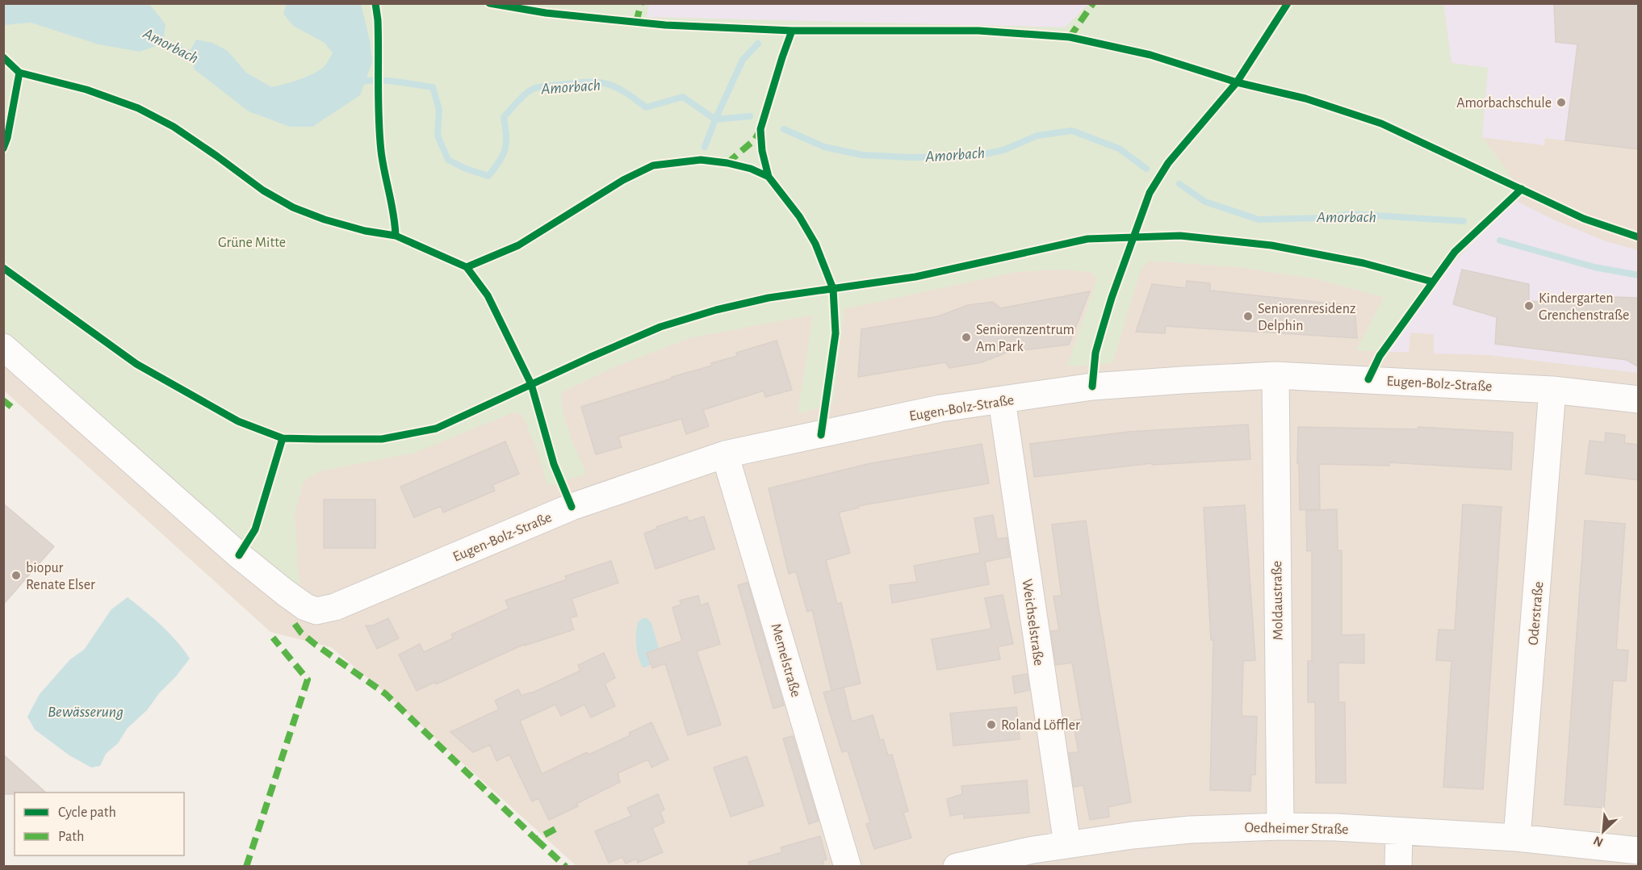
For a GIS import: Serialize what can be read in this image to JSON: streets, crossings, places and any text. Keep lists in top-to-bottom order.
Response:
{
  "streets": {
    "street": [
      "Eugen-Bolz-Straße",
      "Moldaustraße",
      "Oderstraße",
      "Weichselstraße",
      "Memelstraße",
      "Oedheimer Straße"
    ]
  },
  "crossings": [
    ["Eugen-Bolz-Straße", "Moldaustraße"],
    ["Eugen-Bolz-Straße", "Oderstraße"],
    ["Eugen-Bolz-Straße", "Weichselstraße"],
    ["Eugen-Bolz-Straße", "Memelstraße"],
    ["Moldaustraße", "Oedheimer Straße"],
    ["Oderstraße", "Oedheimer Straße"],
    ["Weichselstraße", "Oedheimer Straße"]
  ],
  "water": ["Amorbach", "Bewässerung"],
  "parks": ["Grüne Mitte"],
  "places": [
    "Amorbachschule",
    "Kindergarten Grenchenstraße",
    "Seniorenresidenz Delphin",
    "Seniorenzentrum Am Park",
    "biopur Renate Elser",
    "Roland Löffler"
  ],
  "legend": ["Cycle path", "Path"],
  "north": "bottom left"
}
